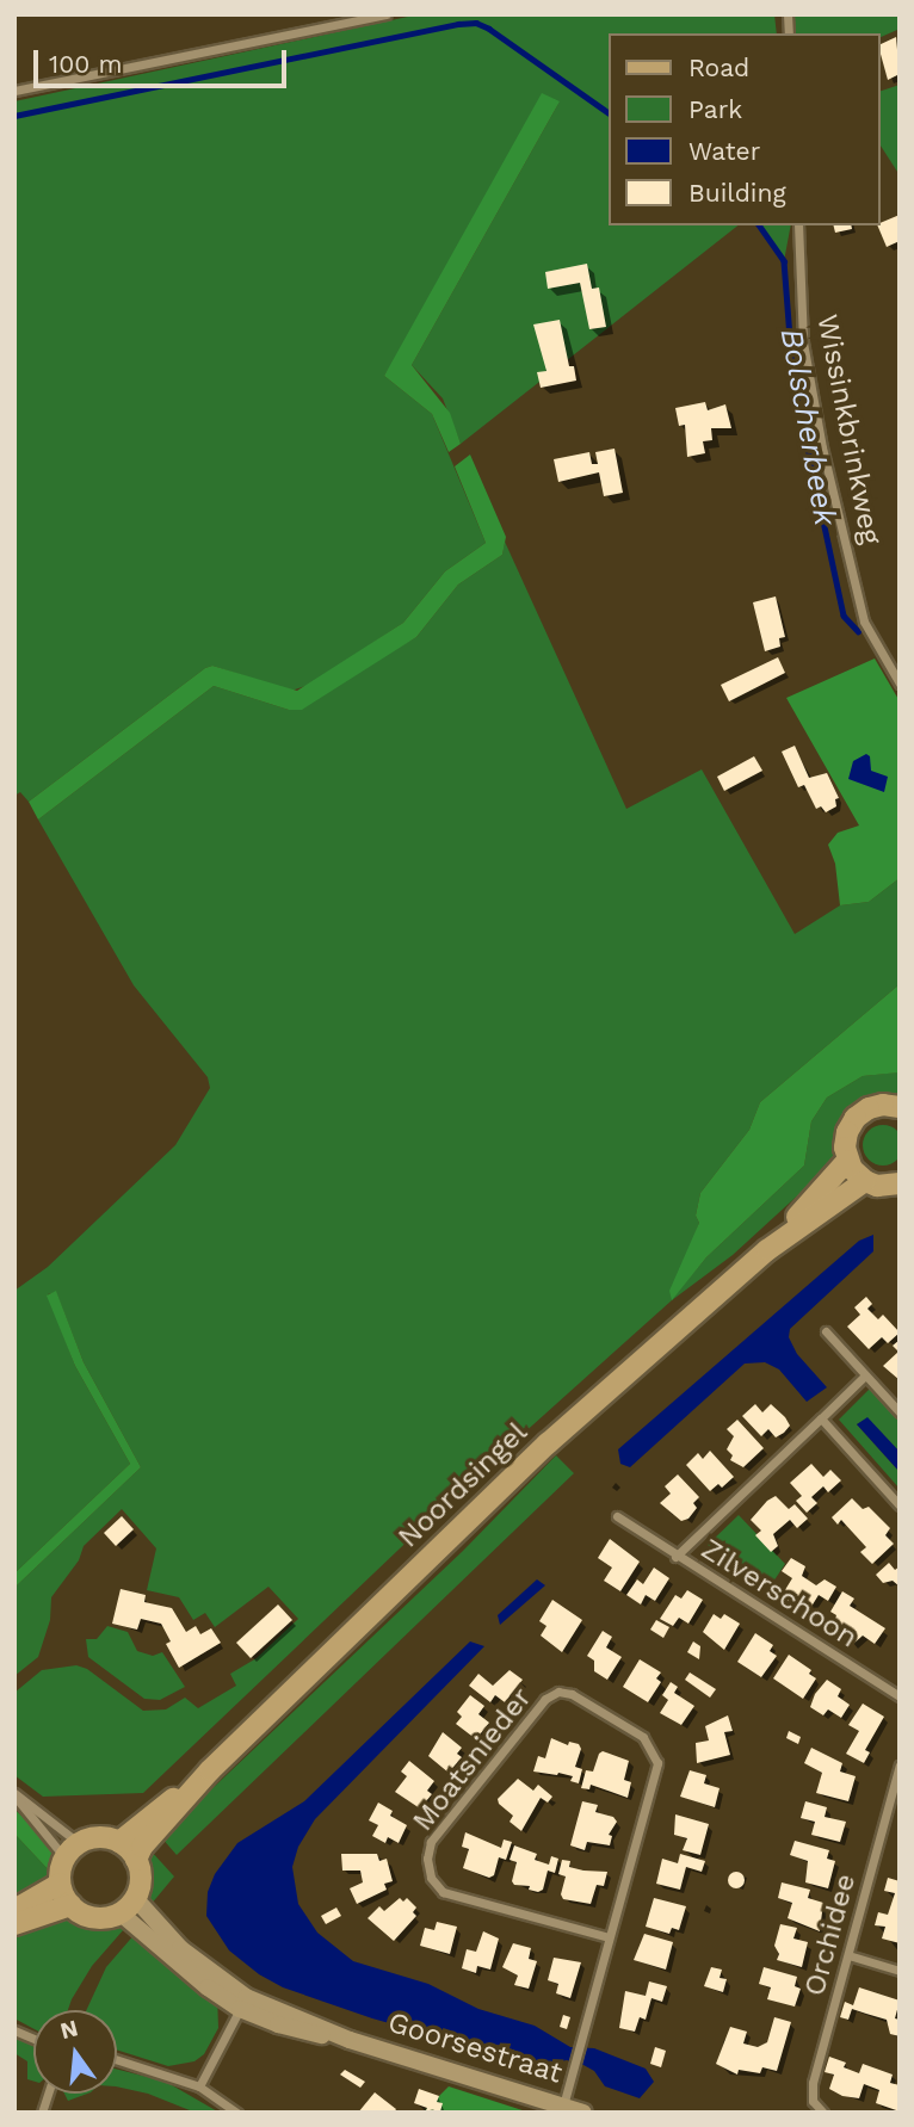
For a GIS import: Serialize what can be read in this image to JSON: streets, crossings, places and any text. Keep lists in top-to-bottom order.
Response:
{
  "streets": {
    "main road": ["Noordsingel", "Goorsestraat"],
    "street": [
      "Wissinkbrinkweg",
      "Zilverschoon",
      "Moatsnieder",
      "Orchidee"
    ]
  },
  "crossings": [
    ["Noordsingel", "Goorsestraat"],
    ["Moatsnieder", "Goorsestraat"]
  ],
  "water": ["Bolscherbeek"],
  "legend": [
    "Road",
    "Park",
    "Water",
    "Building"
  ],
  "scale_bar": "100 m",
  "north": "top"
}
